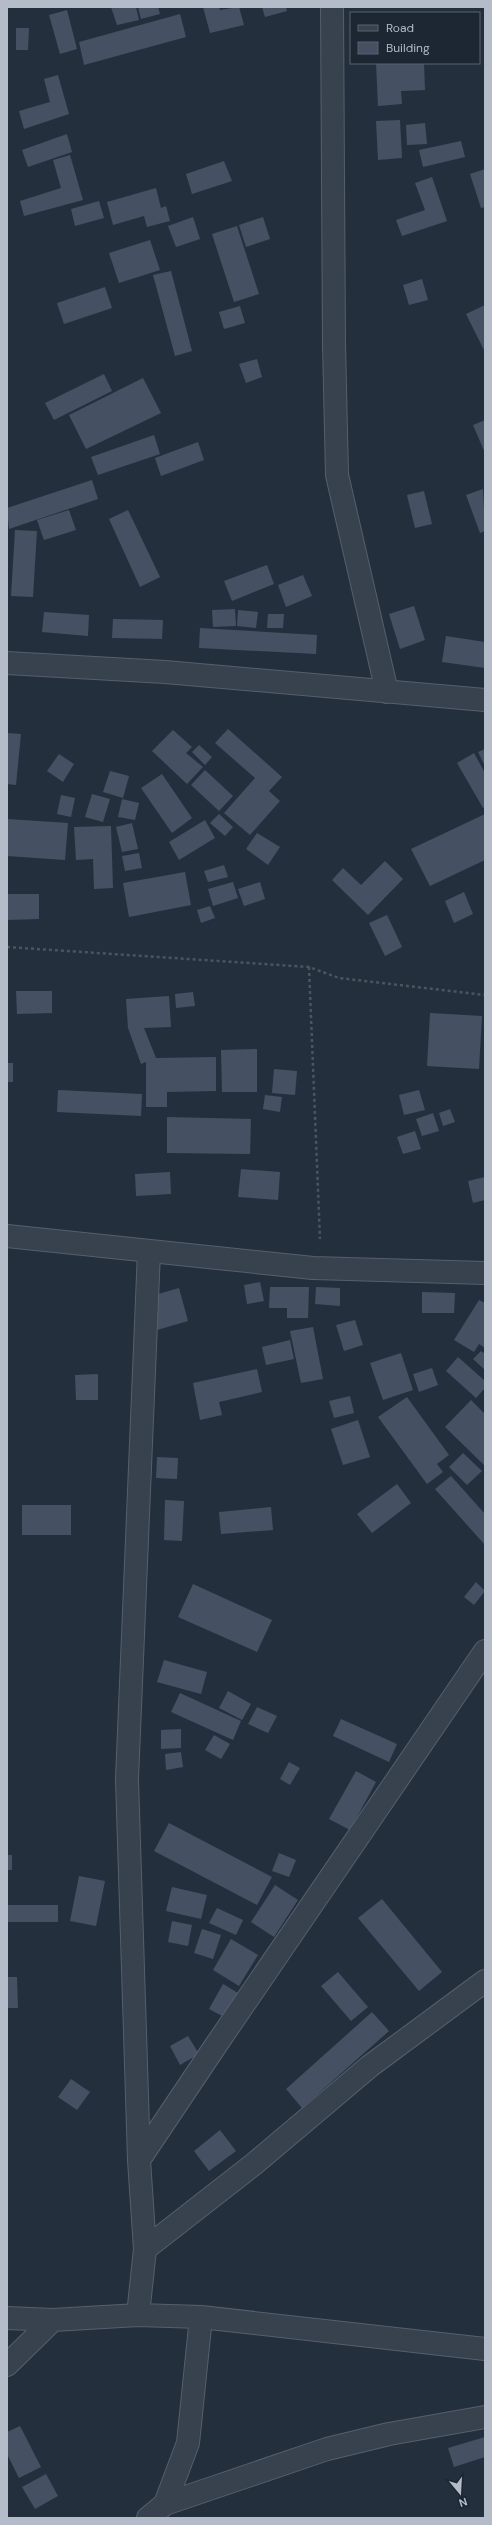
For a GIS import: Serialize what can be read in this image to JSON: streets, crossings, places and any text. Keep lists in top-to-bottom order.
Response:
{
  "legend": ["Road", "Building"],
  "north": "bottom"
}
